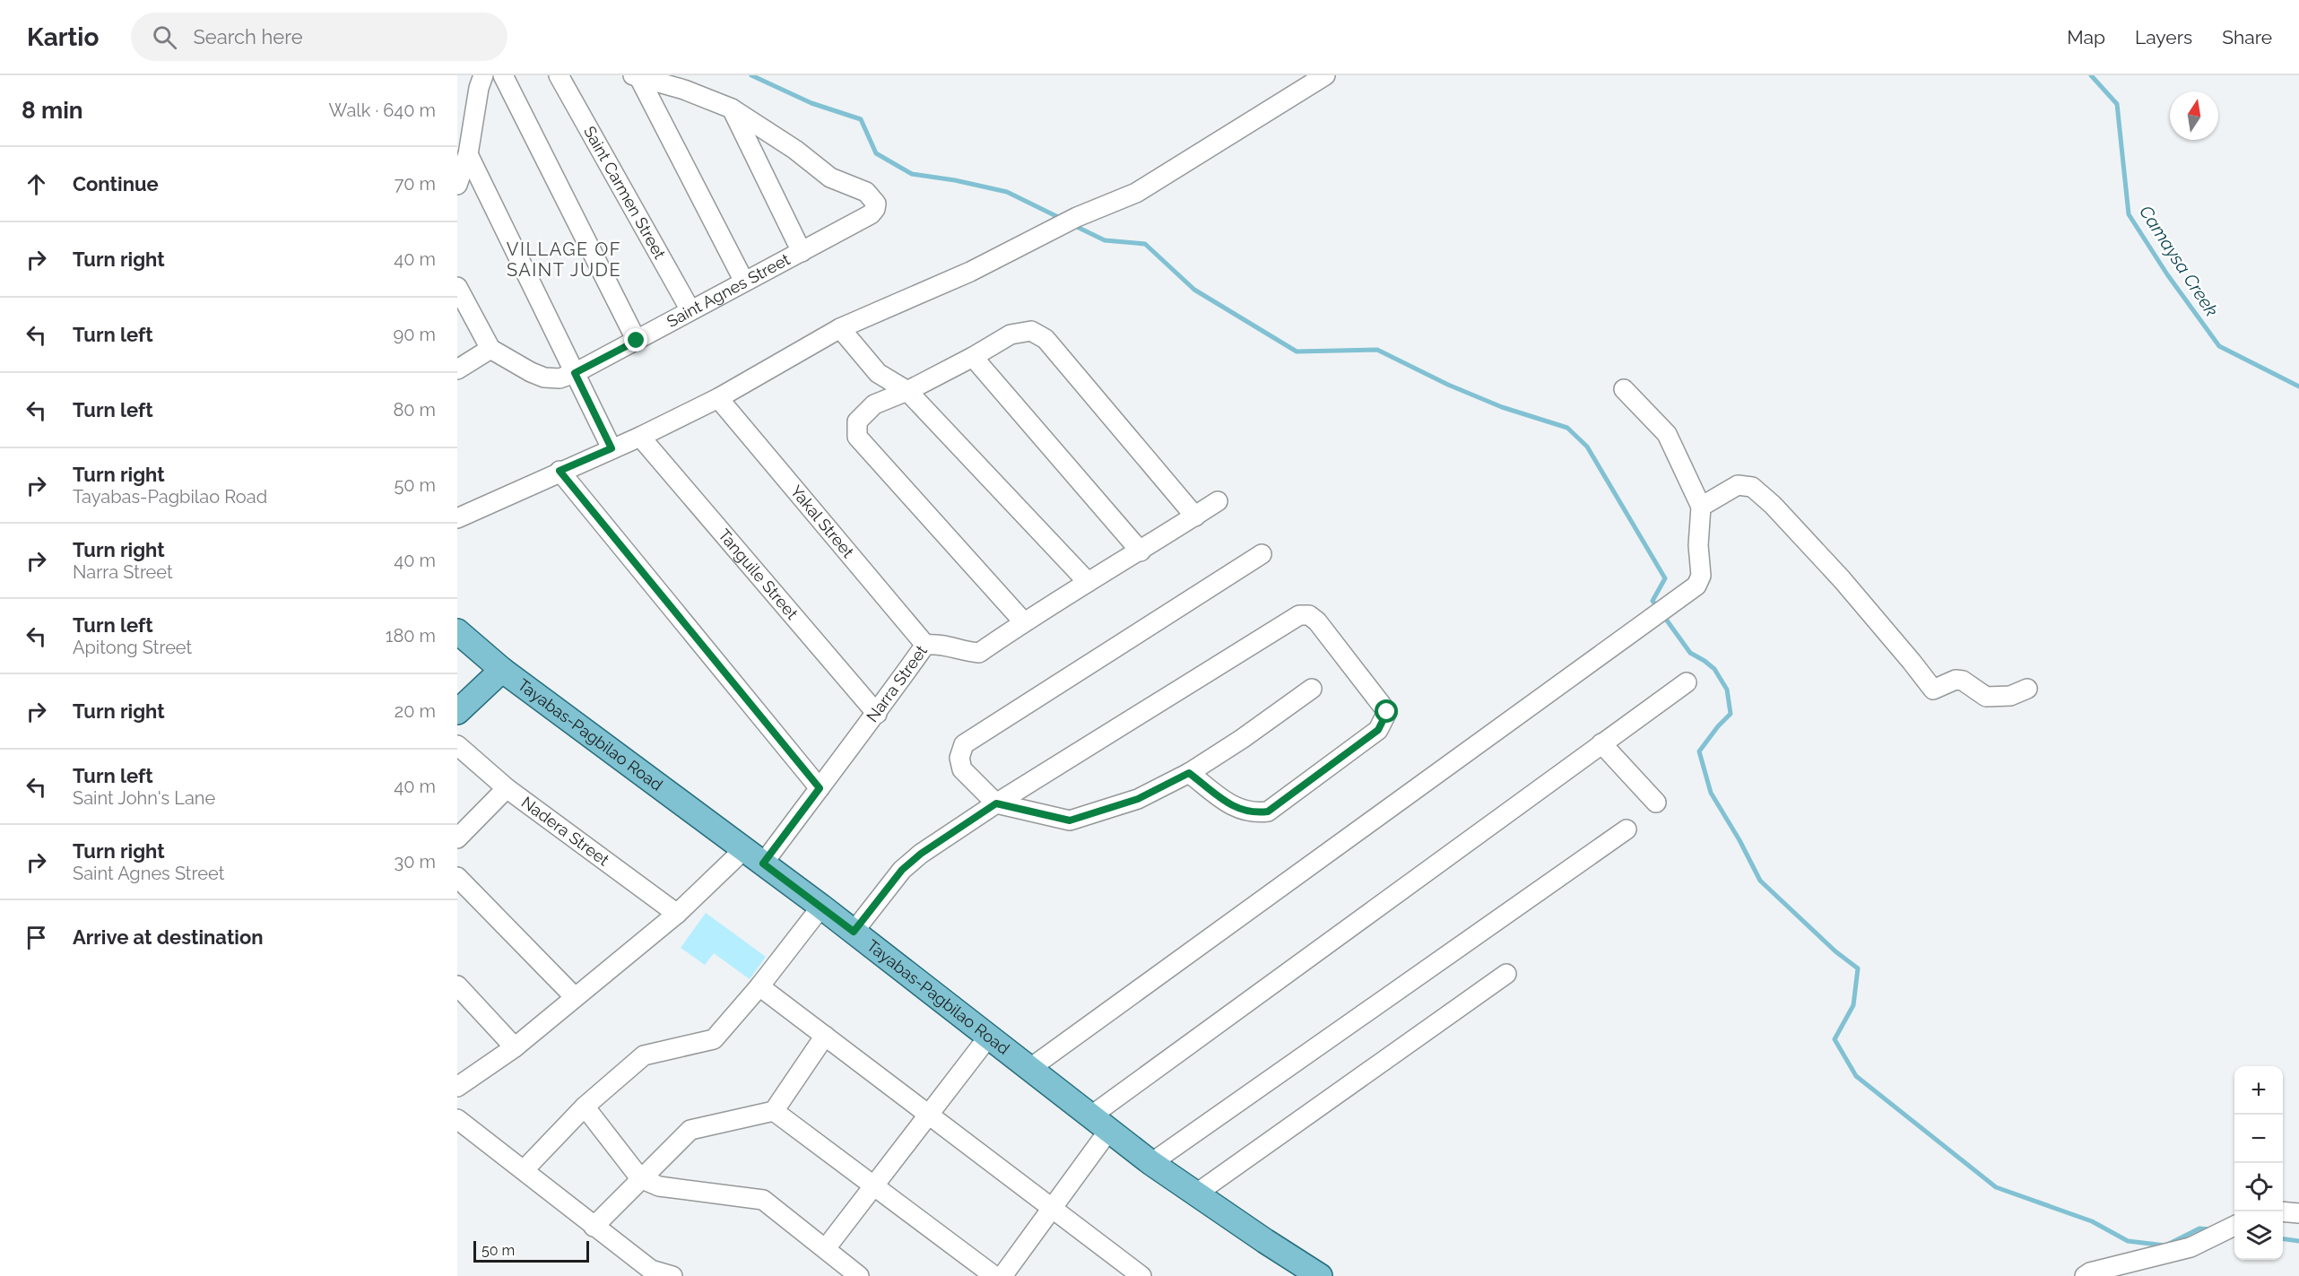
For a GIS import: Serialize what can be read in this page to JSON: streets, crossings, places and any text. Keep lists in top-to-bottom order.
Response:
{
  "streets": {
    "main road": ["Tayabas-Pagbilao Road"],
    "street": [
      "Saint Carmen Street",
      "Saint Agnes Street",
      "Yakal Street",
      "Tanguile Street",
      "Narra Street",
      "Nadera Street"
    ]
  },
  "crossings": [
    ["Saint Carmen Street", "Saint Agnes Street"],
    ["Yakal Street", "Narra Street"],
    ["Tanguile Street", "Narra Street"],
    ["Narra Street", "Tayabas-Pagbilao Road"]
  ],
  "districts": ["VILLAGE OF SAINT JUDE"],
  "water": ["Camaysa Creek"],
  "scale_bar": "50 m",
  "north": "top",
  "page": {
    "header": "Kartio",
    "search": "Search here",
    "nav": ["Map", "Layers", "Share"],
    "heading": ["8 min", "Walk · 640 m"],
    "list": [
      ["Continue", "70 m"],
      ["Turn right", "40 m"],
      ["Turn left", "90 m"],
      ["Turn left", "80 m"],
      ["Turn right", "Tayabas-Pagbilao Road", "50 m"],
      ["Turn right", "Narra Street", "40 m"],
      ["Turn left", "Apitong Street", "180 m"],
      ["Turn right", "20 m"],
      ["Turn left", "Saint John's Lane", "40 m"],
      ["Turn right", "Saint Agnes Street", "30 m"],
      "Arrive at destination"
    ],
    "map_buttons": ["+", "−"],
    "scale": "50 m"
  }
}
